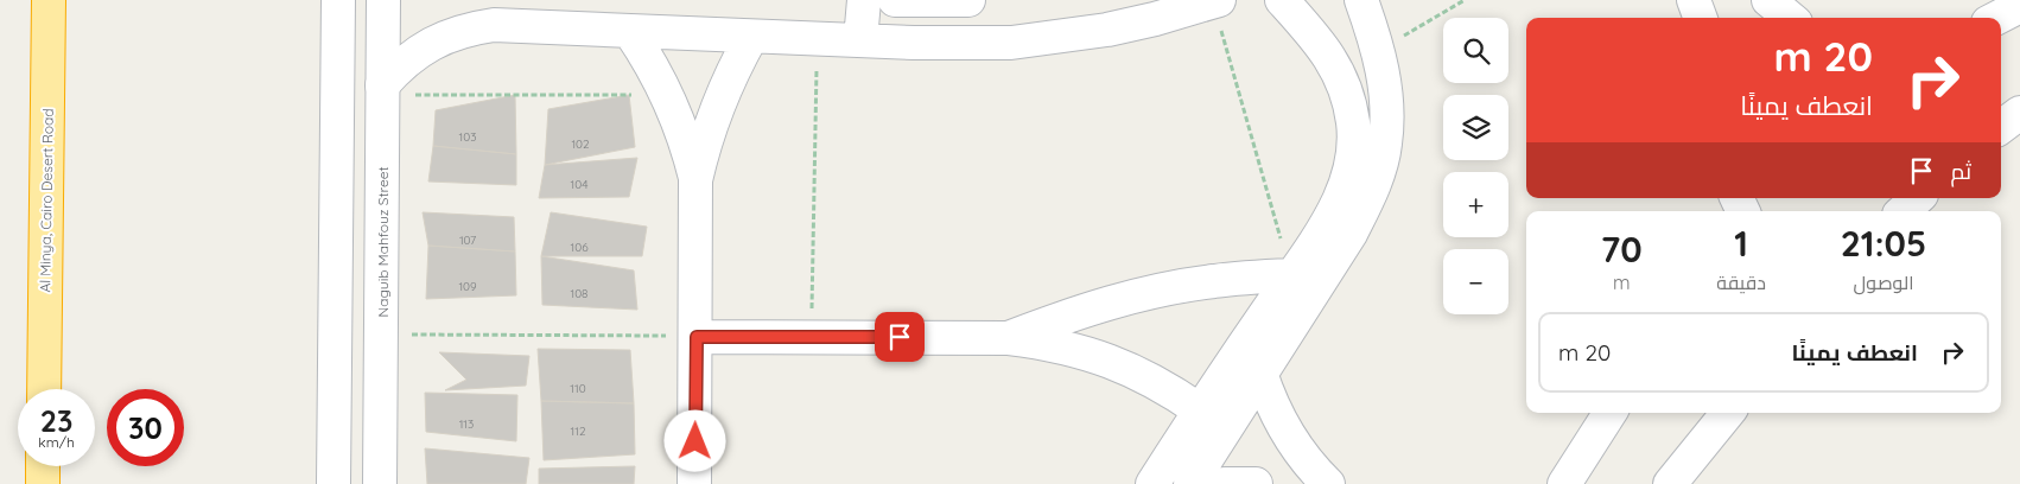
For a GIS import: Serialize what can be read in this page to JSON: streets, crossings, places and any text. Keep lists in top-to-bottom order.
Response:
{
  "streets": {
    "highway": ["Al Minya, Cairo Desert Road"],
    "street": ["Naguib Mahfouz Street"]
  },
  "house_numbers": [
    "103",
    "102",
    "104",
    "107",
    "106",
    "109",
    "108",
    "110",
    "113",
    "112"
  ],
  "page": {
    "map_buttons": ["+", "−"],
    "turn": ["20 m", "انعطف يمينًا"],
    "then": "ثم",
    "eta": [
      "21:05",
      "الوصول",
      "1",
      "دقيقة",
      "70",
      "m"
    ],
    "list": [
      {
        "name": "انعطف يمينًا",
        "value": "20 m"
      }
    ],
    "speed": "23 km/h",
    "limit": "30"
  }
}
